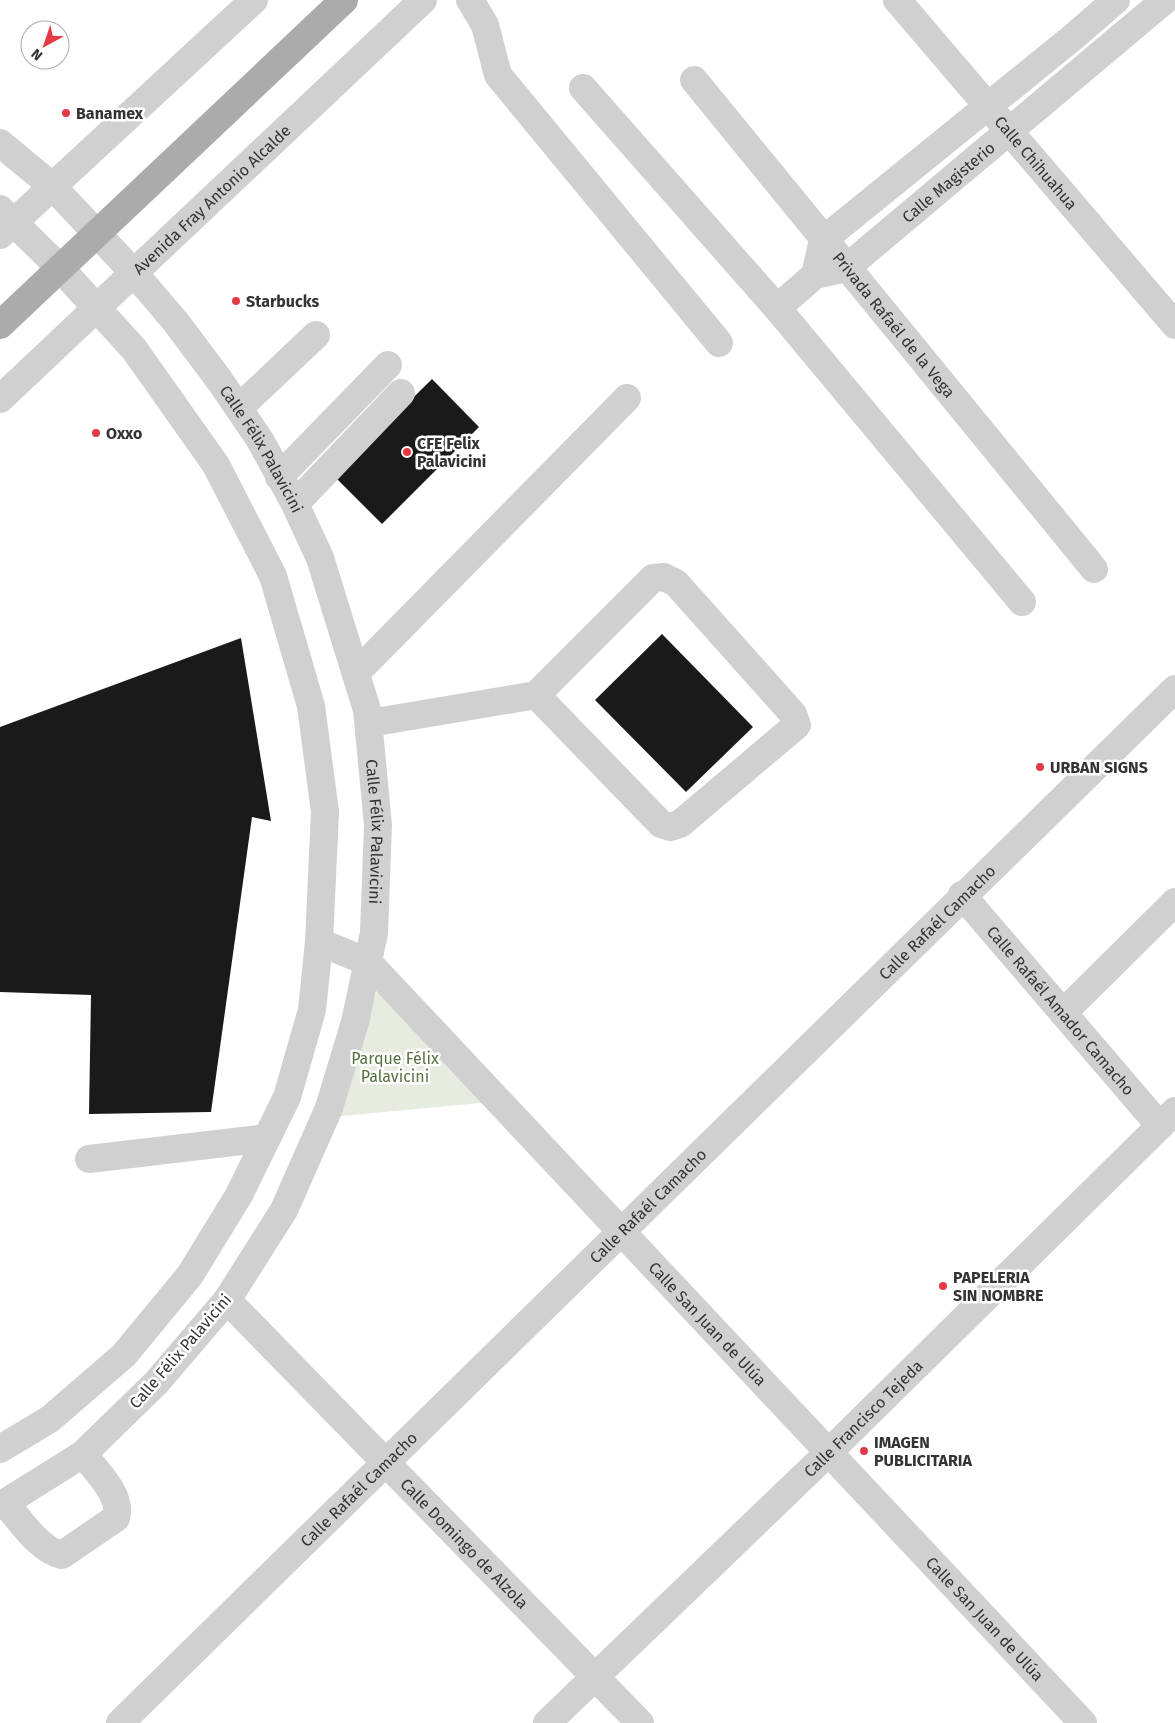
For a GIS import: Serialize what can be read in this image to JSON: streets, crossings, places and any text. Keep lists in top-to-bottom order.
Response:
{
  "streets": {
    "street": [
      "Calle Chihuahua",
      "Calle Magisterio",
      "Avenida Fray Antonio Alcalde",
      "Privada Rafaél de la Vega",
      "Calle Félix Palavicini",
      "Calle Rafaél Camacho",
      "Calle Rafaél Amador Camacho",
      "Calle San Juan de Ulúa",
      "Calle Francisco Tejeda",
      "Calle Domingo de Alzola"
    ]
  },
  "crossings": [
    ["Calle Chihuahua", "Calle Magisterio"],
    ["Calle Magisterio", "Privada Rafaél de la Vega"],
    ["Avenida Fray Antonio Alcalde", "Calle Félix Palavicini"],
    ["Calle Félix Palavicini", "Calle San Juan de Ulúa"],
    ["Calle Félix Palavicini", "Calle Domingo de Alzola"],
    ["Calle Rafaél Camacho", "Calle Rafaél Amador Camacho"],
    ["Calle Rafaél Camacho", "Calle San Juan de Ulúa"],
    ["Calle Rafaél Camacho", "Calle Domingo de Alzola"],
    ["Calle Rafaél Amador Camacho", "Calle Francisco Tejeda"],
    ["Calle San Juan de Ulúa", "Calle Francisco Tejeda"],
    ["Calle Francisco Tejeda", "Calle Domingo de Alzola"]
  ],
  "parks": ["Parque Félix Palavicini"],
  "places": [
    "Banamex",
    "Starbucks",
    "Oxxo",
    "CFE Felix Palavicini",
    "URBAN SIGNS",
    "PAPELERIA SIN NOMBRE",
    "IMAGEN PUBLICITARIA"
  ],
  "north": "bottom left"
}
